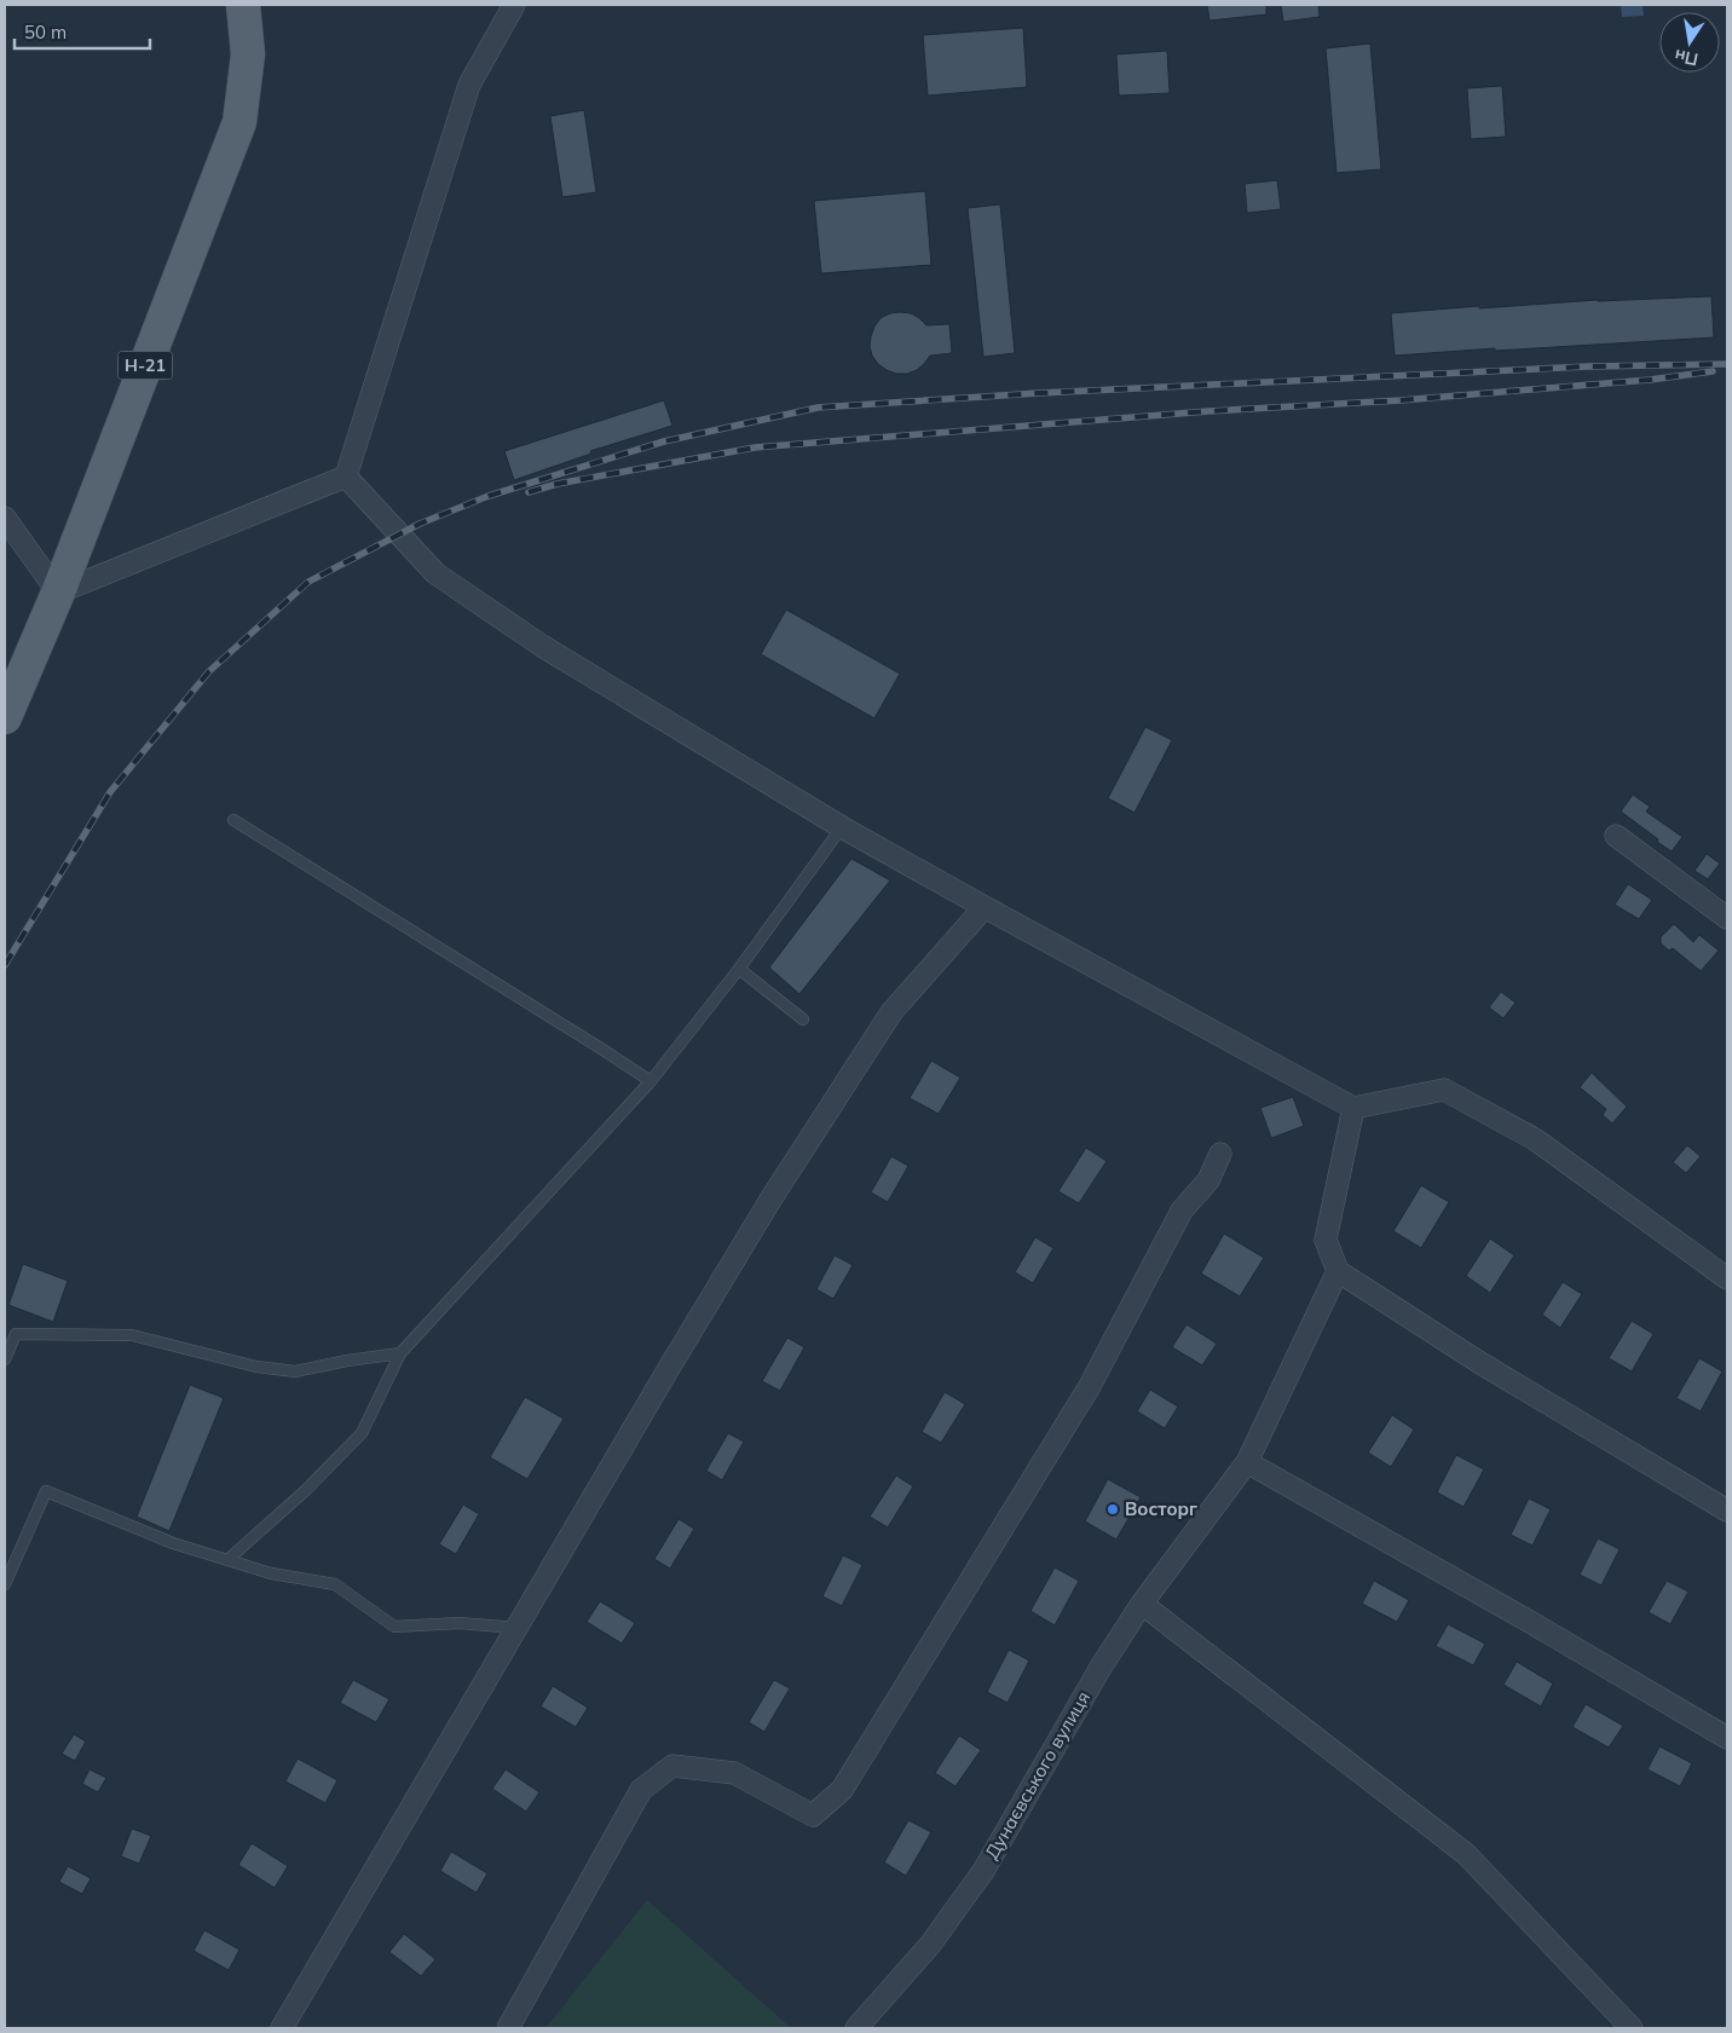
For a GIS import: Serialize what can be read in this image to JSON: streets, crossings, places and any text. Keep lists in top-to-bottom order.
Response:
{
  "streets": {
    "main road": ["Н-21"],
    "street": ["Дунаєвського вулиця"]
  },
  "places": ["Восторг"],
  "scale_bar": "50 m",
  "north": "bottom"
}
